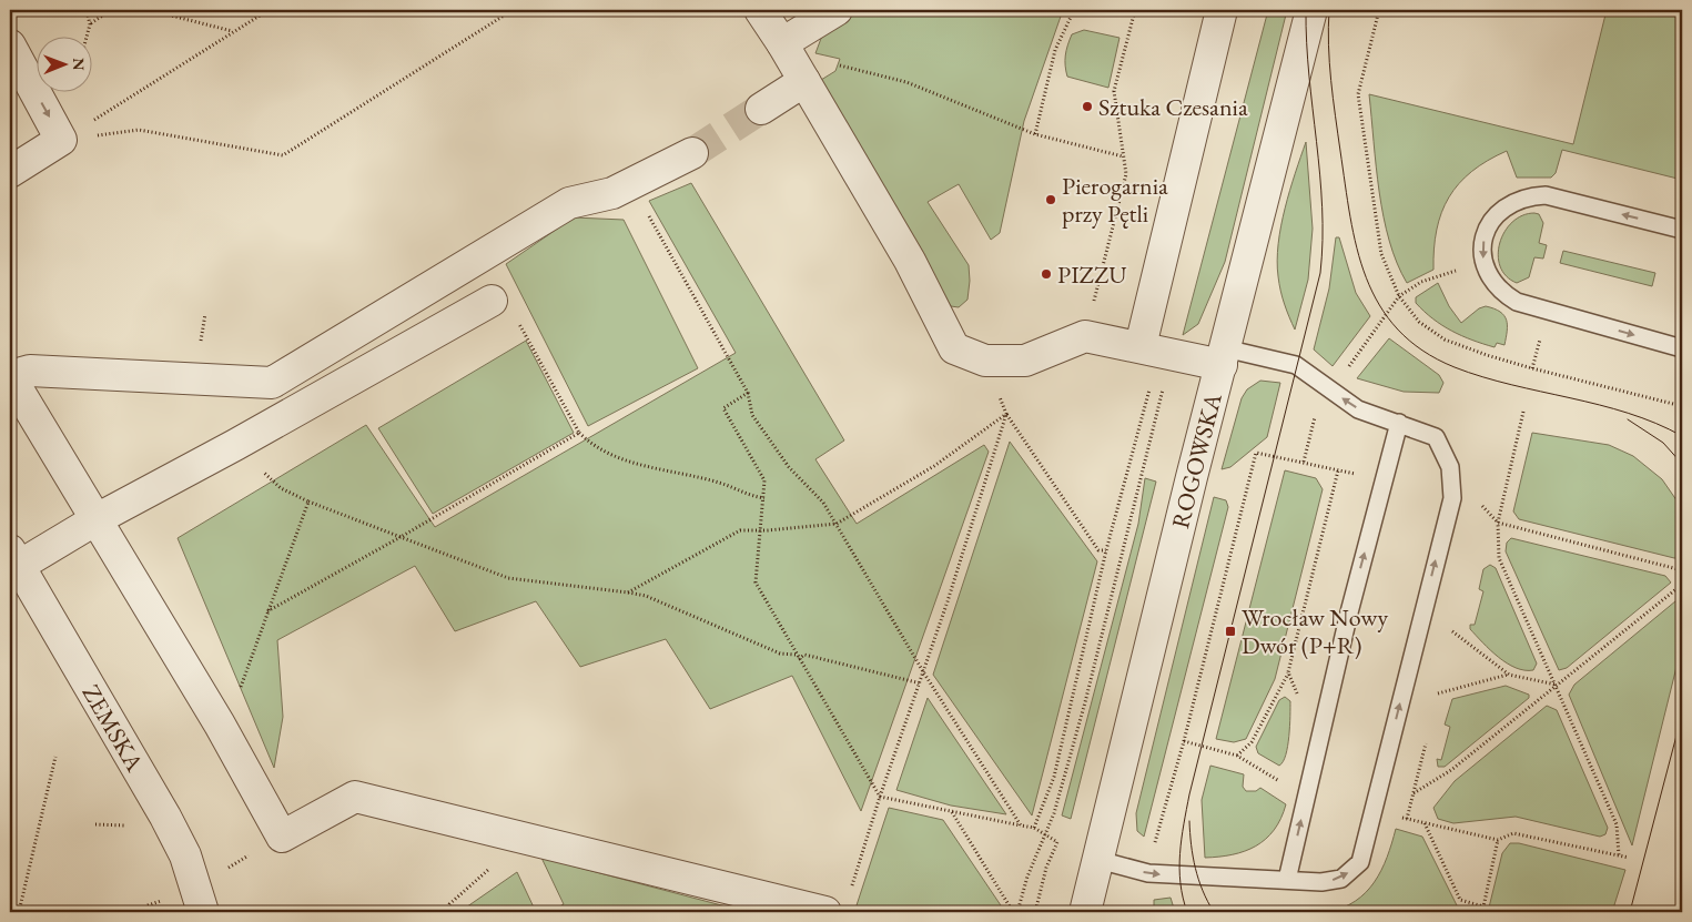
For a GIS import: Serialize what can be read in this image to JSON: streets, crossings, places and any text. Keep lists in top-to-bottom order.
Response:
{
  "streets": {
    "street": ["ROGOWSKA", "ZEMSKA"]
  },
  "places": {
    "other": ["Sztuka Czesania", "Pierogarnia przy Pętli", "PIZZU"],
    "transit": ["Wrocław Nowy Dwór (P+R)"]
  },
  "north": "right"
}
